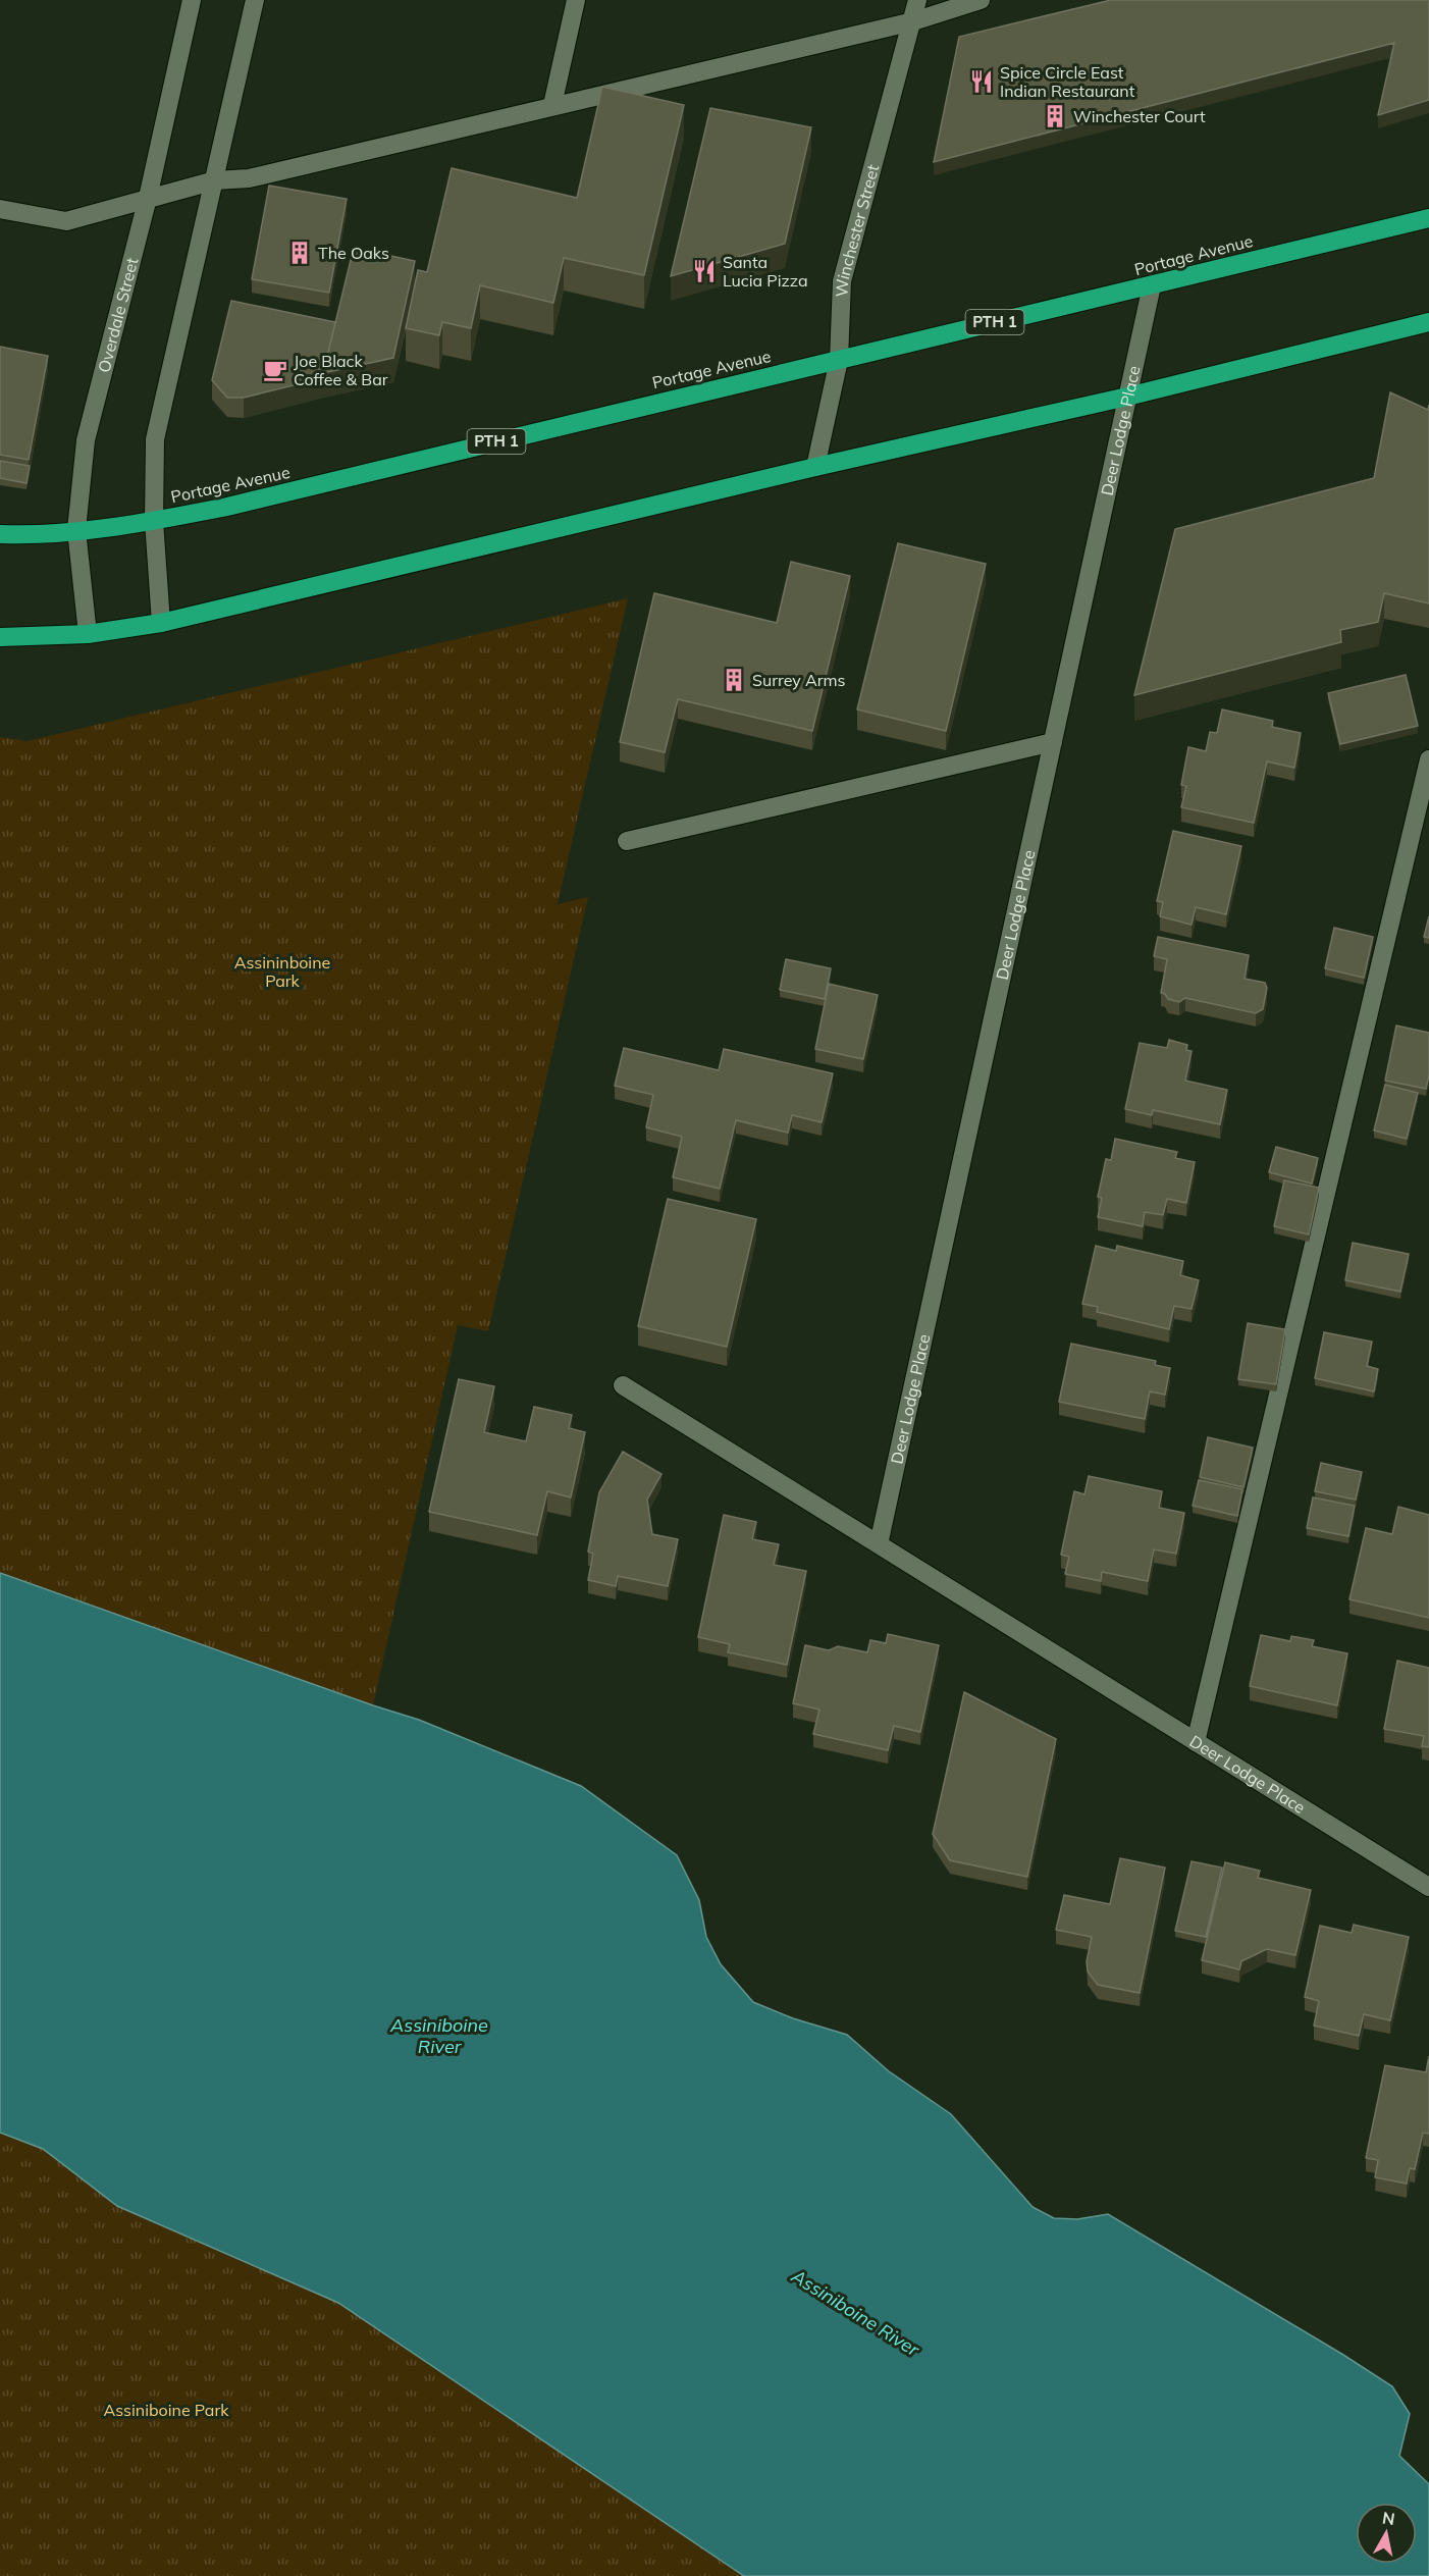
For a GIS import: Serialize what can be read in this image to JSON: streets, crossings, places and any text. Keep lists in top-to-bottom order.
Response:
{
  "streets": {
    "highway": ["Portage Avenue", "PTH 1"],
    "street": ["Winchester Street", "Overdale Street", "Deer Lodge Place"]
  },
  "crossings": [
    ["Winchester Street", "Portage Avenue"],
    ["Portage Avenue", "Overdale Street"],
    ["Portage Avenue", "Deer Lodge Place"]
  ],
  "water": ["Assiniboine River"],
  "parks": ["Assininboine Park", "Assiniboine Park"],
  "places": {
    "restaurant": ["Spice Circle East Indian Restaurant", "Santa Lucia Pizza"],
    "building": ["Winchester Court", "The Oaks", "Surrey Arms"],
    "cafe": ["Joe Black Coffee & Bar"]
  },
  "north": "top"
}
